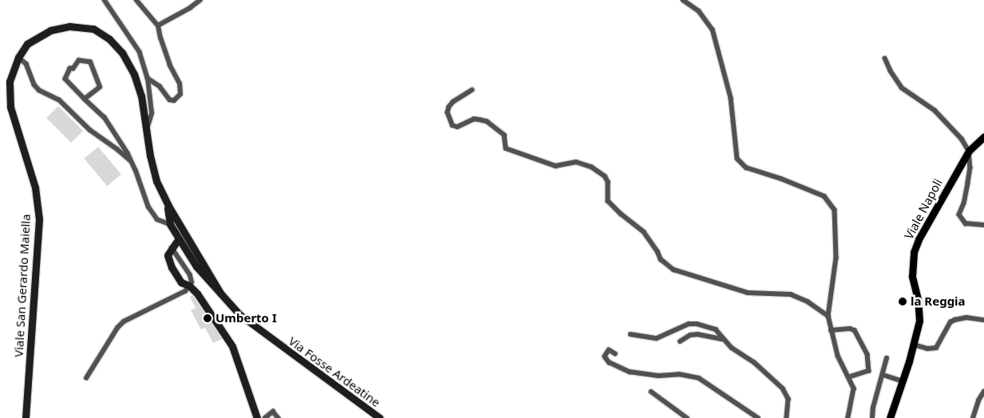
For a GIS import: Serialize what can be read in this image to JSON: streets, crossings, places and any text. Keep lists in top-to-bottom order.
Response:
{
  "streets": {
    "main road": ["Viale Napoli", "Viale San Gerardo Maiella", "Via Fosse Ardeatine"]
  },
  "crossings": [
    ["Viale San Gerardo Maiella", "Via Fosse Ardeatine"]
  ],
  "places": ["la Reggia", "Umberto I"]
}
